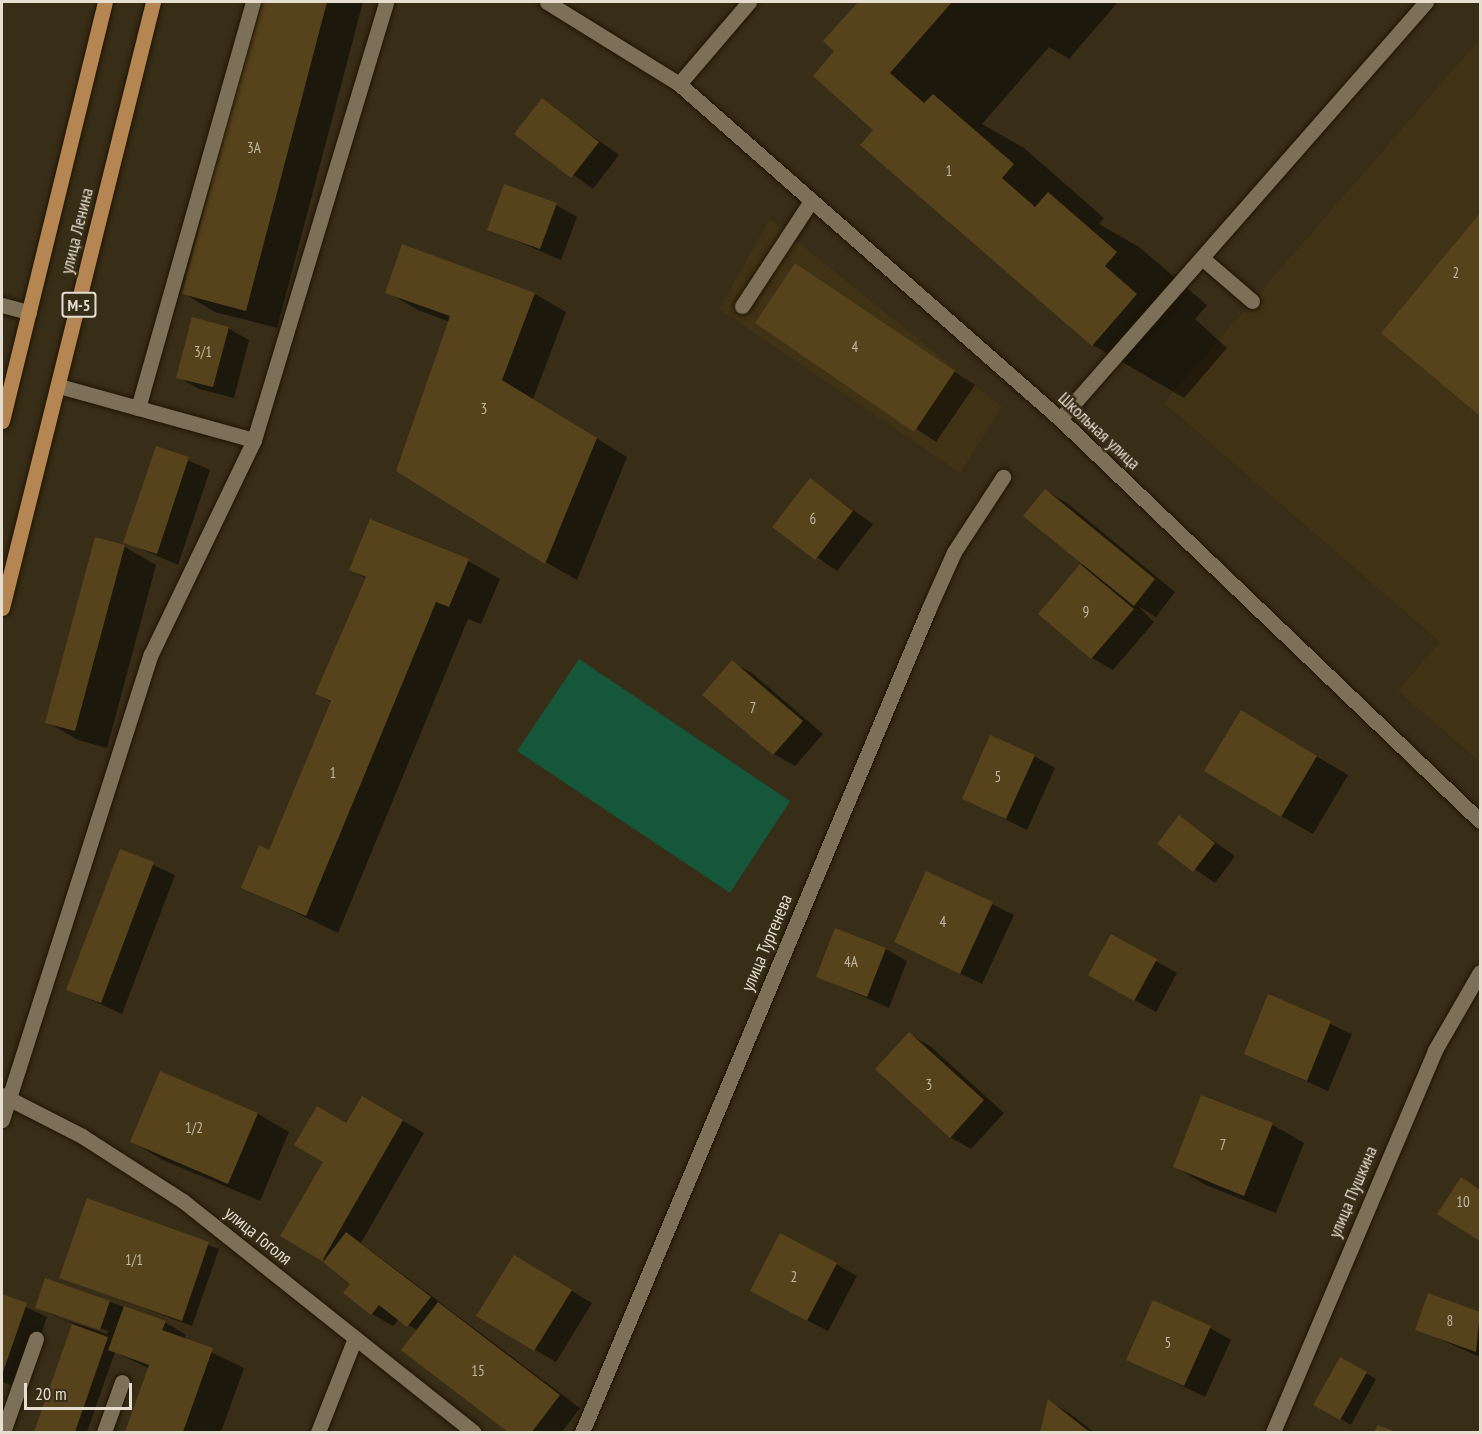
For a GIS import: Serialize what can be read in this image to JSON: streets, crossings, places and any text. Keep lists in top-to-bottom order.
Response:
{
  "streets": {
    "main road": ["улица Ленина", "М-5"],
    "street": [
      "Школьная улица",
      "улица Тургенева",
      "улица Пушкина",
      "улица Гоголя"
    ]
  },
  "house_numbers": [
    "3А",
    "1",
    "2",
    "4",
    "3/1",
    "3",
    "6",
    "9",
    "7",
    "1",
    "5",
    "4",
    "4А",
    "3",
    "1/2",
    "7",
    "10",
    "1/1",
    "2",
    "8",
    "5",
    "15"
  ],
  "scale_bar": "20 m"
}
